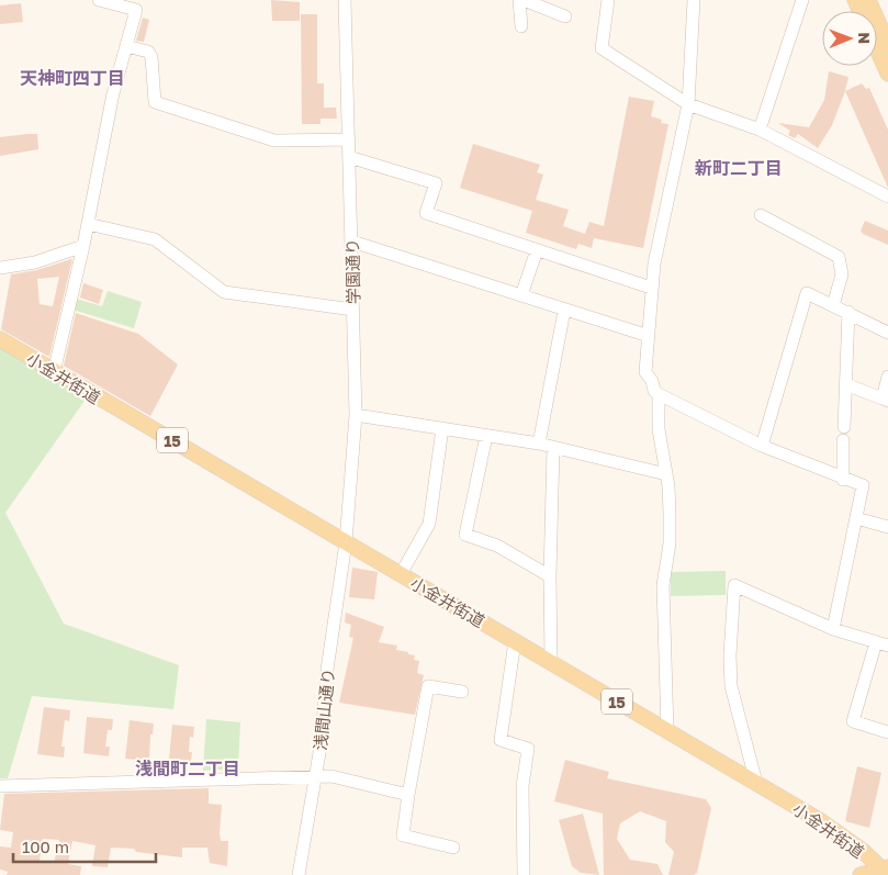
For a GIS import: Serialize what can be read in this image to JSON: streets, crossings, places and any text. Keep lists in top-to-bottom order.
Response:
{
  "streets": {
    "main road": ["小金井街道", "15"],
    "street": ["学園通り", "浅間山通り"]
  },
  "crossings": [
    ["学園通り", "小金井街道"],
    ["学園通り", "浅間山通り"],
    ["小金井街道", "浅間山通り"]
  ],
  "districts": ["天神町四丁目", "新町二丁目", "浅間町二丁目"],
  "scale_bar": "100 m",
  "north": "right"
}
